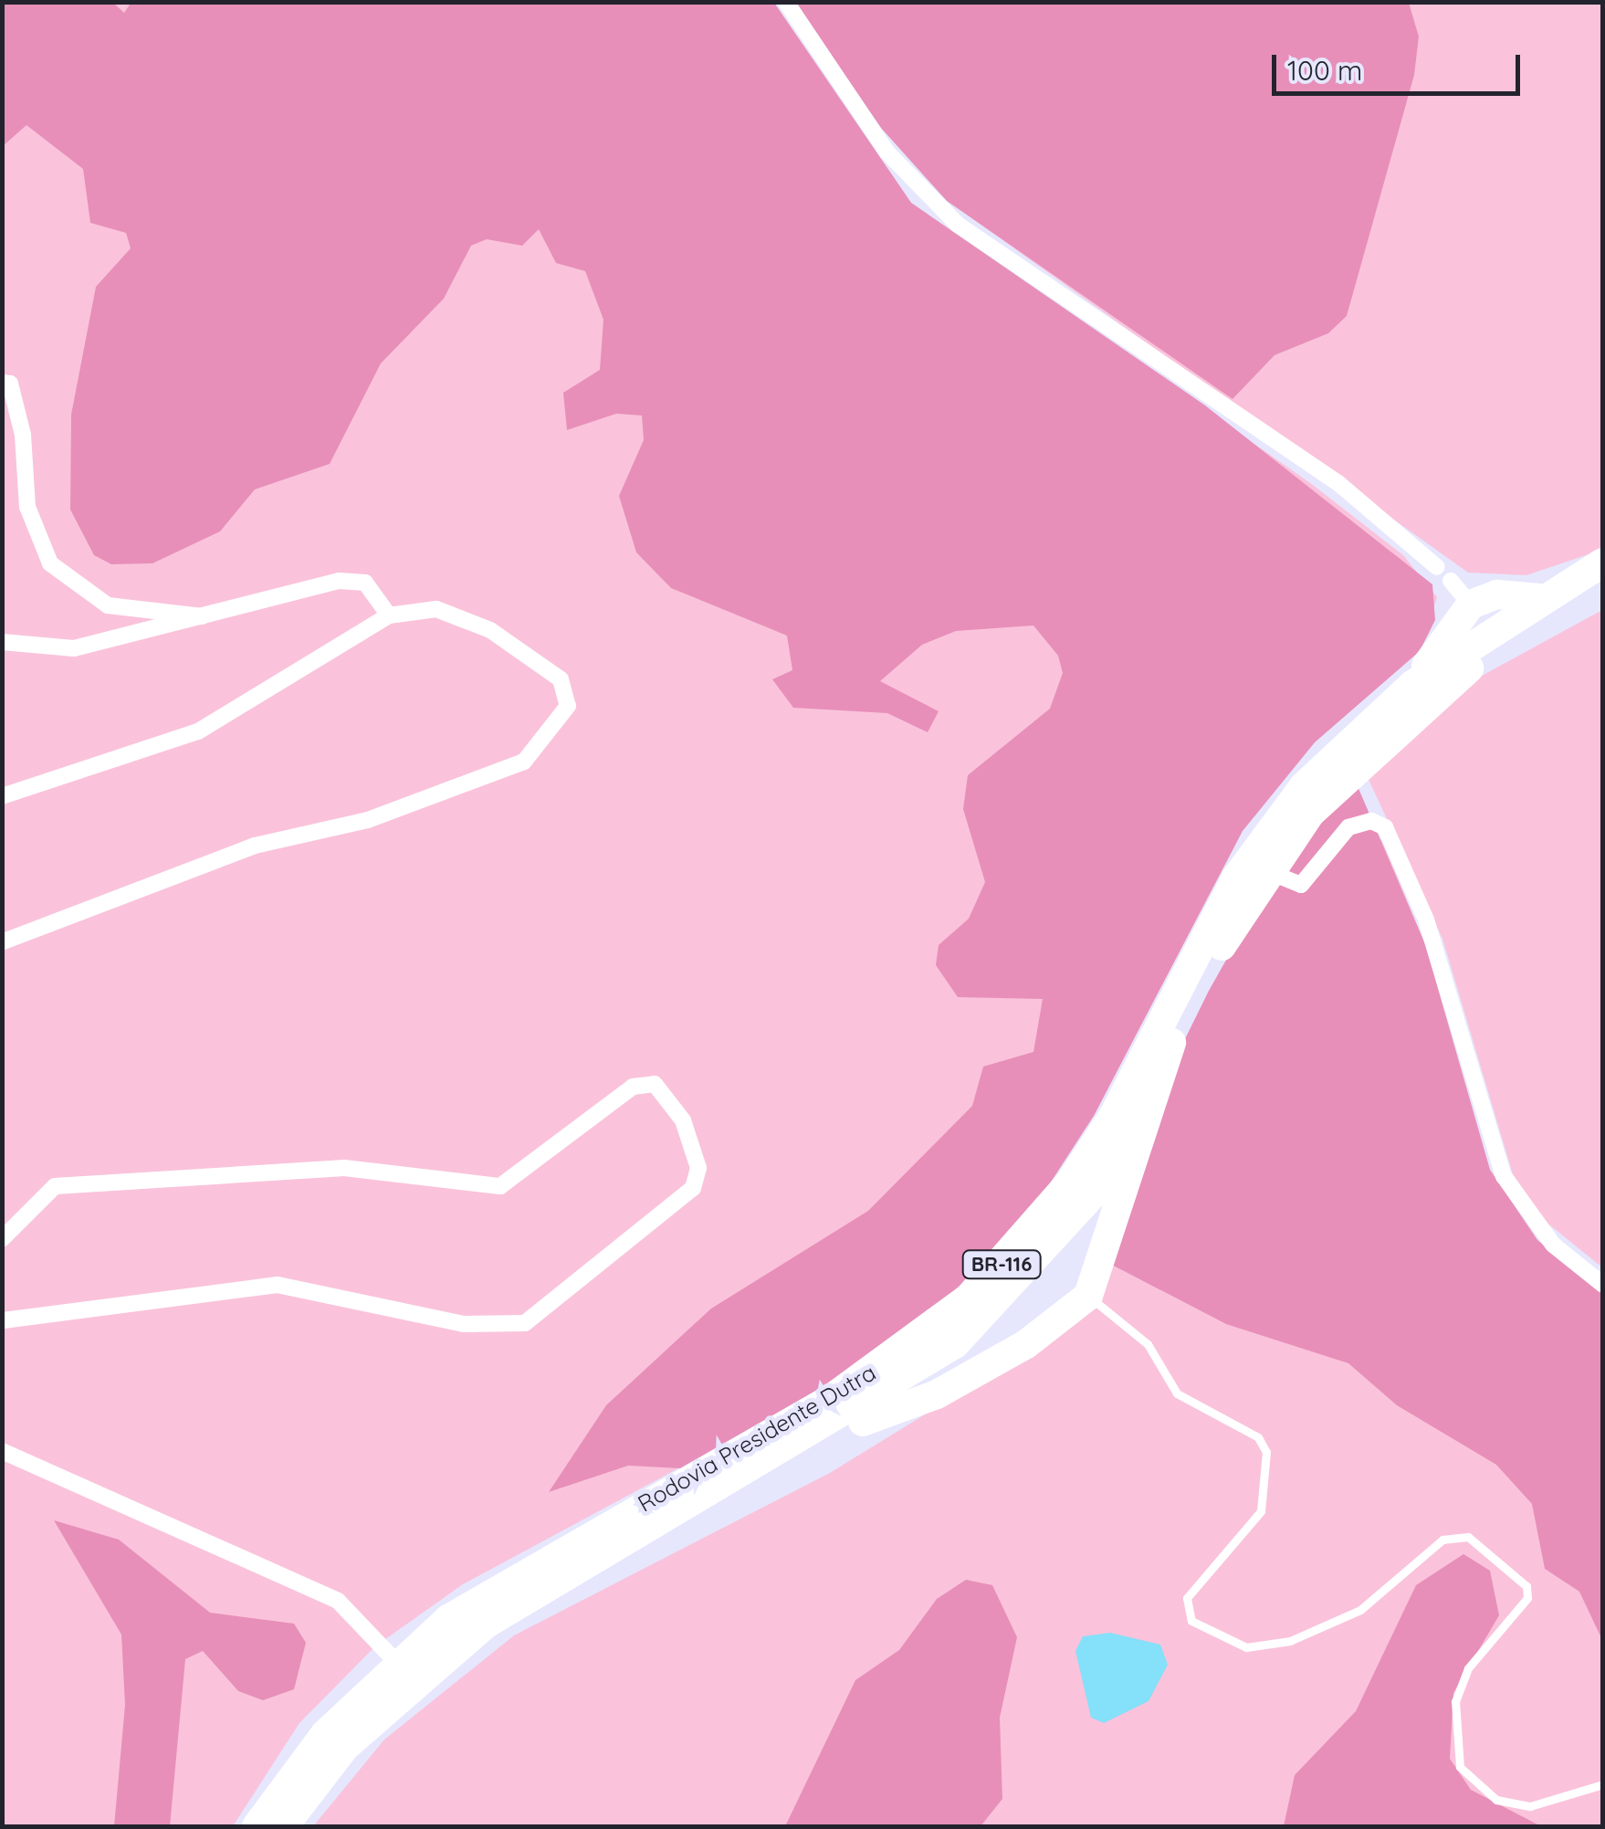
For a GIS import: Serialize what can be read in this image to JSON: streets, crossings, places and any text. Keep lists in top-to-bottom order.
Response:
{
  "streets": {
    "highway": ["BR-116", "Rodovia Presidente Dutra"]
  },
  "scale_bar": "100 m"
}
